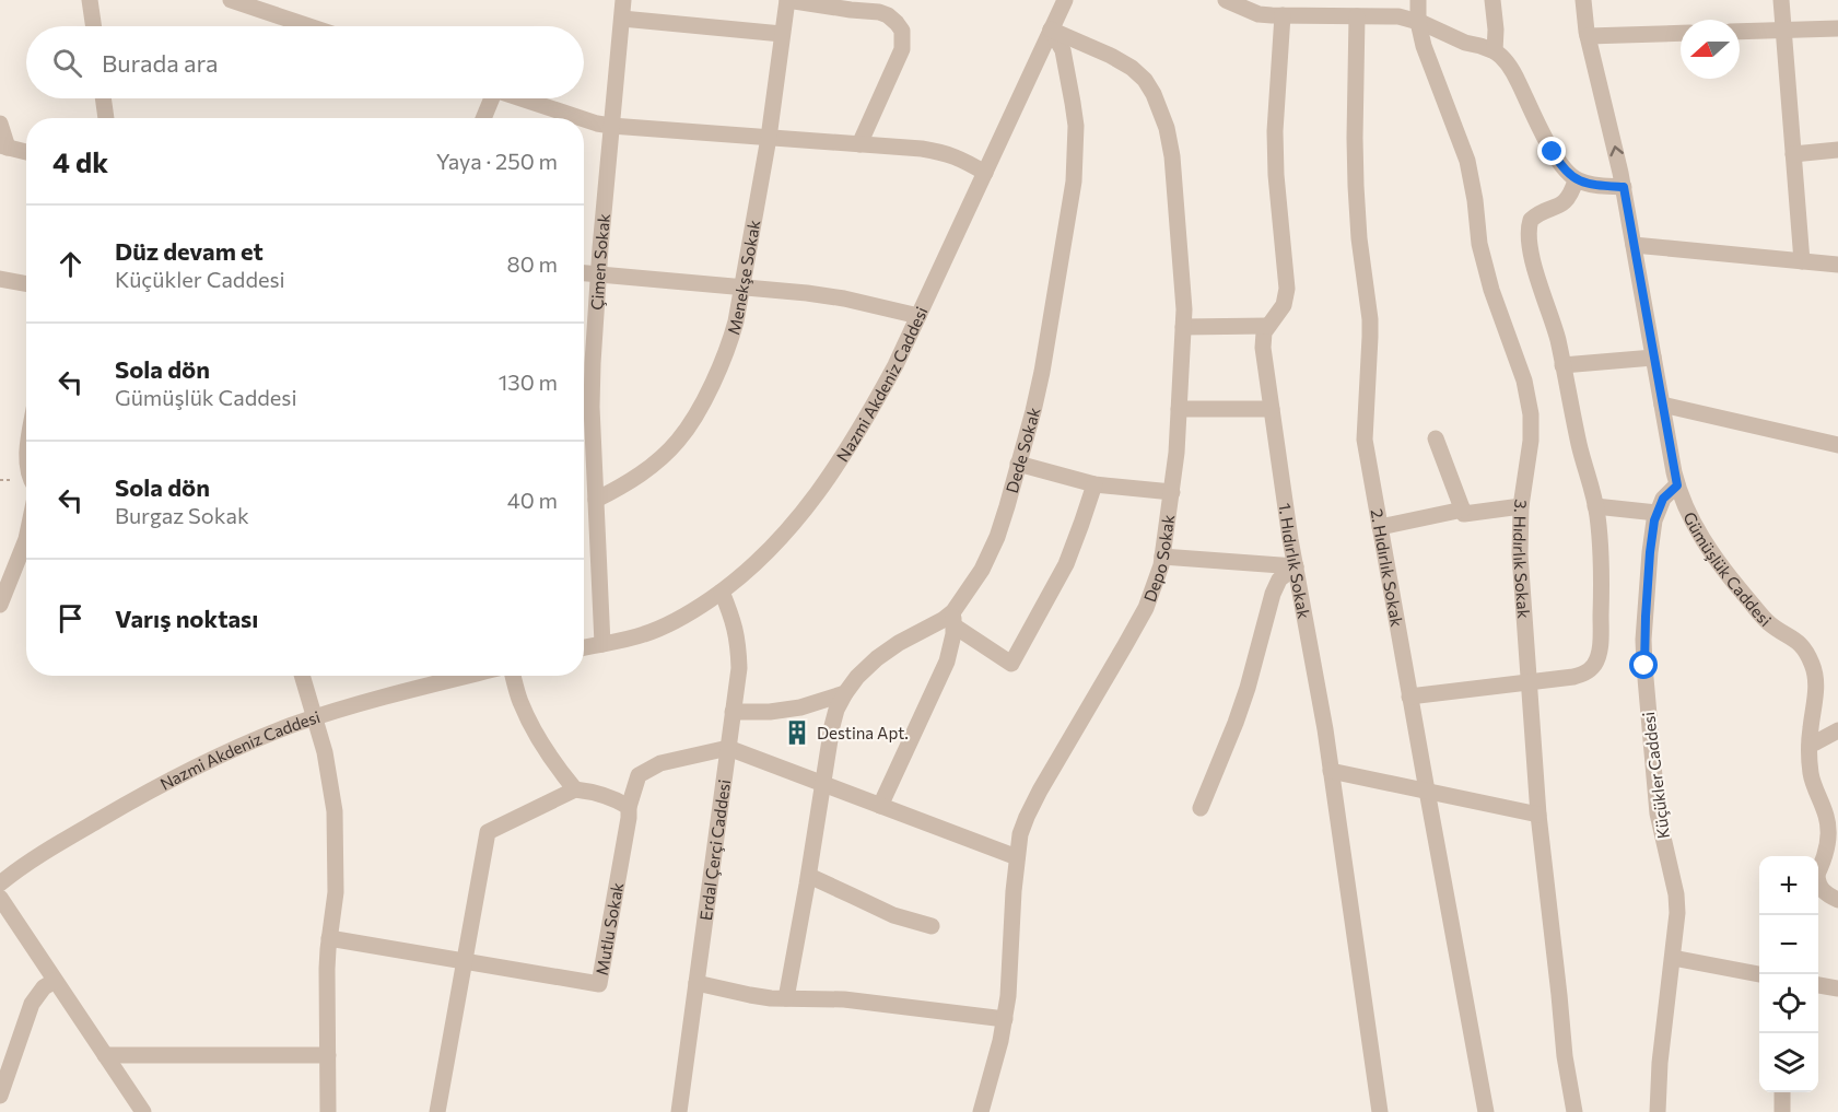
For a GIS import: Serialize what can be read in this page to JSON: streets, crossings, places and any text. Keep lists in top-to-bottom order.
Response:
{
  "streets": {
    "street": [
      "Çimen Sokak",
      "Menekşe Sokak",
      "Nazmi Akdeniz Caddesi",
      "Dede Sokak",
      "Depo Sokak",
      "3. Hıdırlık Sokak",
      "1. Hıdırlık Sokak",
      "Gümüşlük Caddesi",
      "2. Hıdırlık Sokak",
      "Küçükler Caddesi",
      "Erdal Çerçi Caddesi",
      "Mutlu Sokak"
    ]
  },
  "crossings": [
    ["Çimen Sokak", "Menekşe Sokak"],
    ["Çimen Sokak", "Nazmi Akdeniz Caddesi"],
    ["Nazmi Akdeniz Caddesi", "Dede Sokak"],
    ["Nazmi Akdeniz Caddesi", "Depo Sokak"],
    ["Nazmi Akdeniz Caddesi", "Erdal Çerçi Caddesi"],
    ["Dede Sokak", "Depo Sokak"],
    ["Gümüşlük Caddesi", "Küçükler Caddesi"],
    ["Erdal Çerçi Caddesi", "Mutlu Sokak"]
  ],
  "places": {
    "building": ["Destina Apt."]
  },
  "north": "left",
  "page": {
    "search": "Burada ara",
    "heading": ["4 dk", "Yaya · 250 m"],
    "list": [
      ["Düz devam et", "Küçükler Caddesi", "80 m"],
      ["Sola dön", "Gümüşlük Caddesi", "130 m"],
      ["Sola dön", "Burgaz Sokak", "40 m"],
      "Varış noktası"
    ],
    "map_buttons": ["+", "−"]
  }
}
